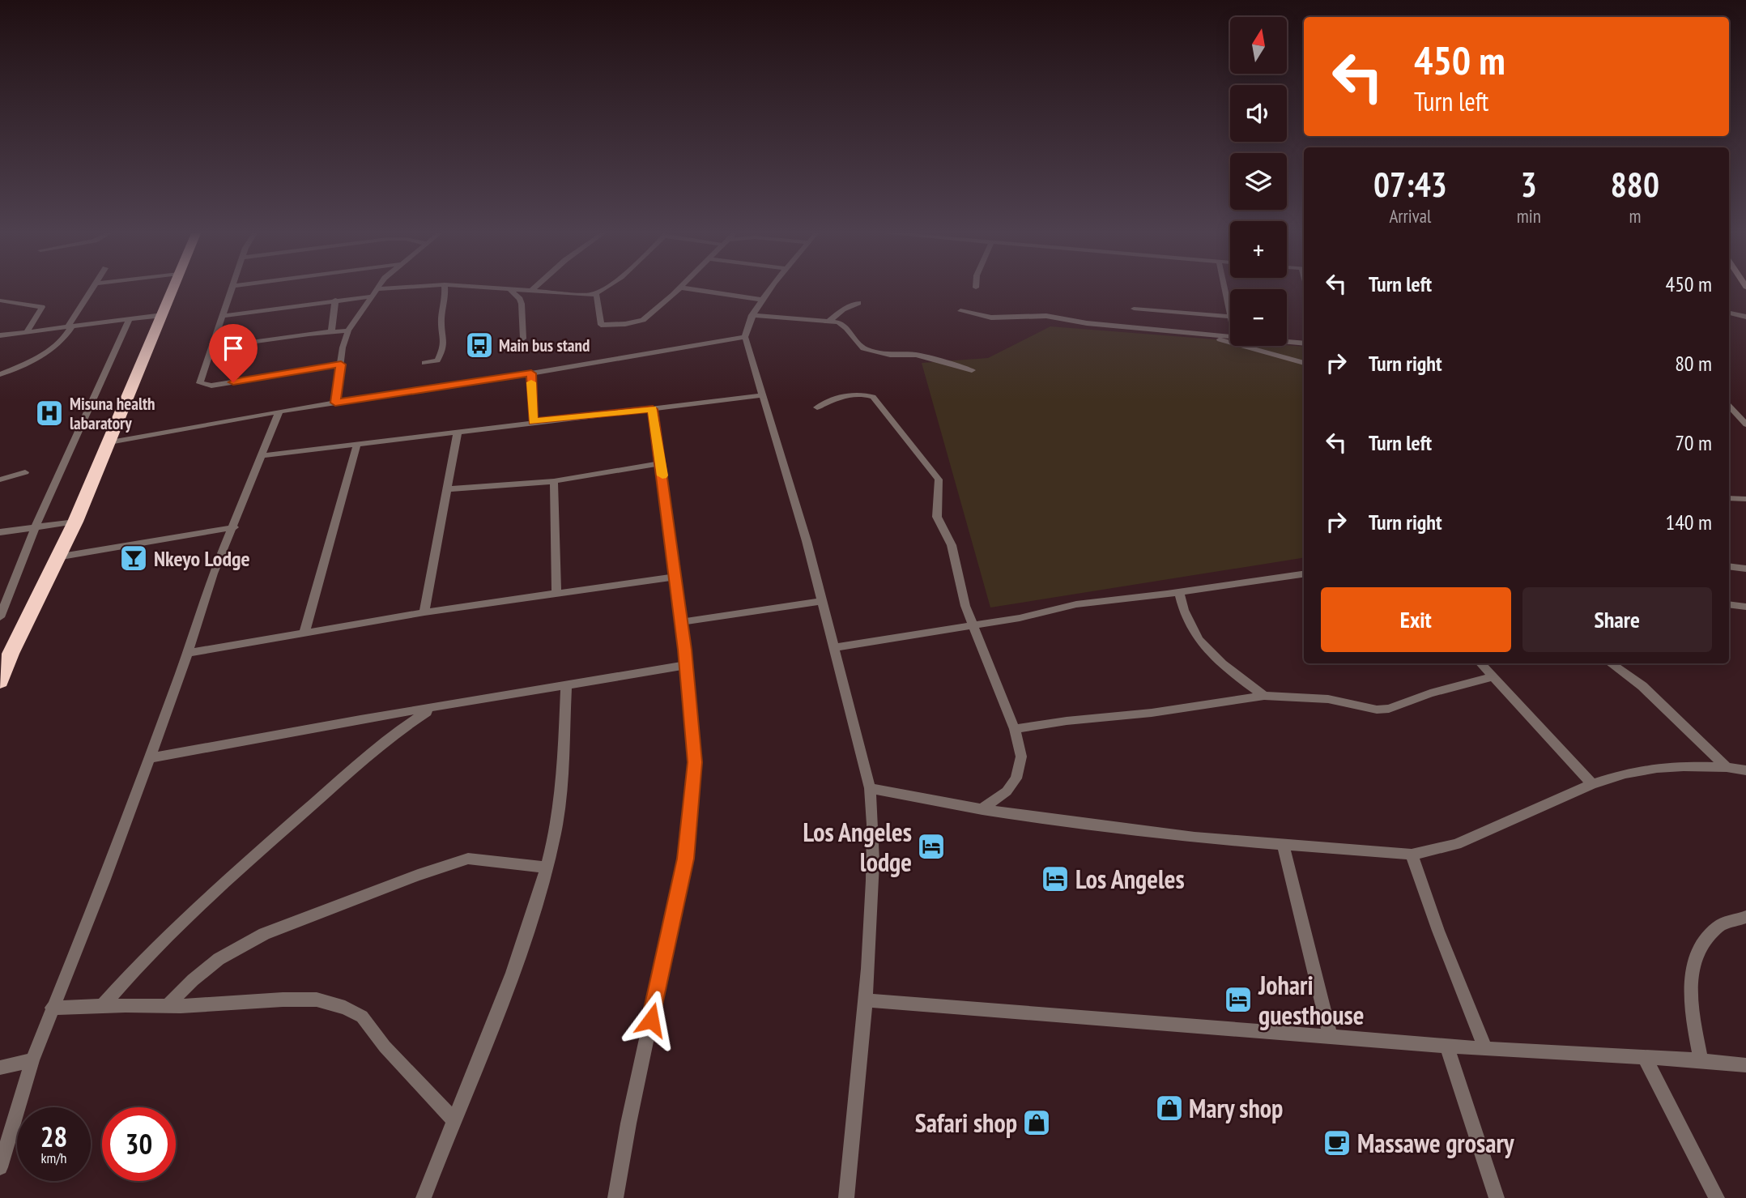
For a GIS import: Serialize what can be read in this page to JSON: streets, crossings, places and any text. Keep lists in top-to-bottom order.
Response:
{
  "places": {
    "bus stop": ["Main bus stand"],
    "hospital": ["Misuna health labaratory"],
    "bar": ["Nkeyo Lodge"],
    "hotel": ["Los Angeles lodge", "Los Angeles", "Johari guesthouse"],
    "shop": ["Mary shop", "Safari shop"],
    "cafe": ["Massawe grosary"]
  },
  "north": "top",
  "page": {
    "map_buttons": ["+", "−"],
    "turn": ["450 m", "Turn left"],
    "eta": [
      "07:43",
      "Arrival",
      "3",
      "min",
      "880",
      "m"
    ],
    "list": [
      {
        "name": "Turn left",
        "value": "450 m"
      },
      {
        "name": "Turn right",
        "value": "80 m"
      },
      {
        "name": "Turn left",
        "value": "70 m"
      },
      {
        "name": "Turn right",
        "value": "140 m"
      }
    ],
    "buttons": ["Exit", "Share"],
    "speed": "28 km/h",
    "limit": "30"
  }
}
